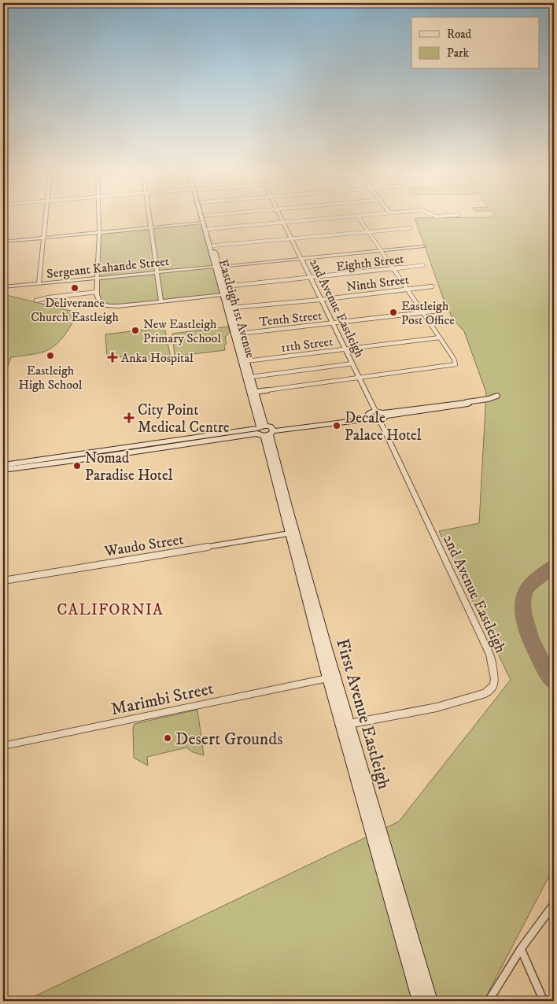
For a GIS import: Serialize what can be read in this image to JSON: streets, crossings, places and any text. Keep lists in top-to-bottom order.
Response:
{
  "streets": {
    "main road": ["Eastleigh 1st Avenue", "First Avenue Eastleigh"],
    "street": [
      "Eighth Street",
      "Sergeant Kahande Street",
      "Ninth Street",
      "2nd Avenue Eastleigh",
      "Tenth Street",
      "11th Street",
      "Waudo Street",
      "Marimbi Street"
    ]
  },
  "crossings": [
    ["Eighth Street", "2nd Avenue Eastleigh"],
    ["Eighth Street", "Eastleigh 1st Avenue"],
    ["Sergeant Kahande Street", "2nd Avenue Eastleigh"],
    ["Sergeant Kahande Street", "Eastleigh 1st Avenue"],
    ["Ninth Street", "2nd Avenue Eastleigh"],
    ["Ninth Street", "Eastleigh 1st Avenue"],
    ["2nd Avenue Eastleigh", "Tenth Street"],
    ["2nd Avenue Eastleigh", "11th Street"],
    ["2nd Avenue Eastleigh", "First Avenue Eastleigh"],
    ["Eastleigh 1st Avenue", "Tenth Street"],
    ["Eastleigh 1st Avenue", "11th Street"],
    ["Eastleigh 1st Avenue", "First Avenue Eastleigh"],
    ["Waudo Street", "First Avenue Eastleigh"],
    ["Marimbi Street", "First Avenue Eastleigh"]
  ],
  "districts": ["CALIFORNIA"],
  "places": {
    "other": [
      "Deliverance Church Eastleigh",
      "Eastleigh Post Office",
      "New Eastleigh Primary School",
      "Eastleigh High School",
      "Decale Palace Hotel",
      "Nomad Paradise Hotel",
      "Desert Grounds"
    ],
    "health": ["Anka Hospital", "City Point Medical Centre"]
  },
  "legend": ["Road", "Park"]
}
